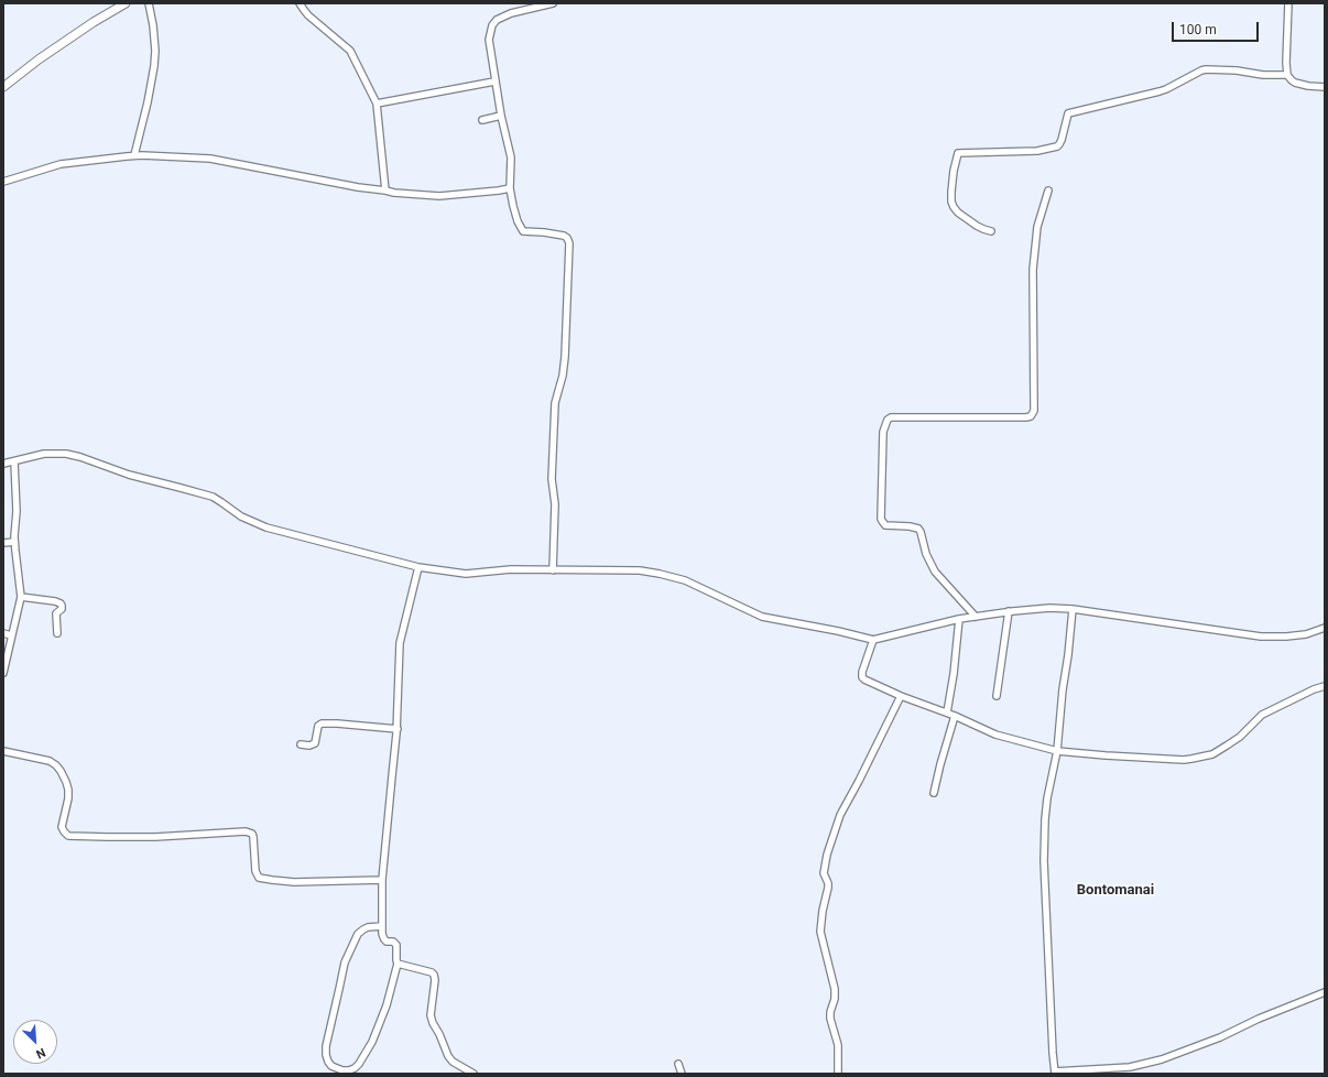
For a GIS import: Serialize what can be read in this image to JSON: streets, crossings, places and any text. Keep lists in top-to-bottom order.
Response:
{
  "districts": ["Bontomanai"],
  "scale_bar": "100 m",
  "north": "bottom right"
}
